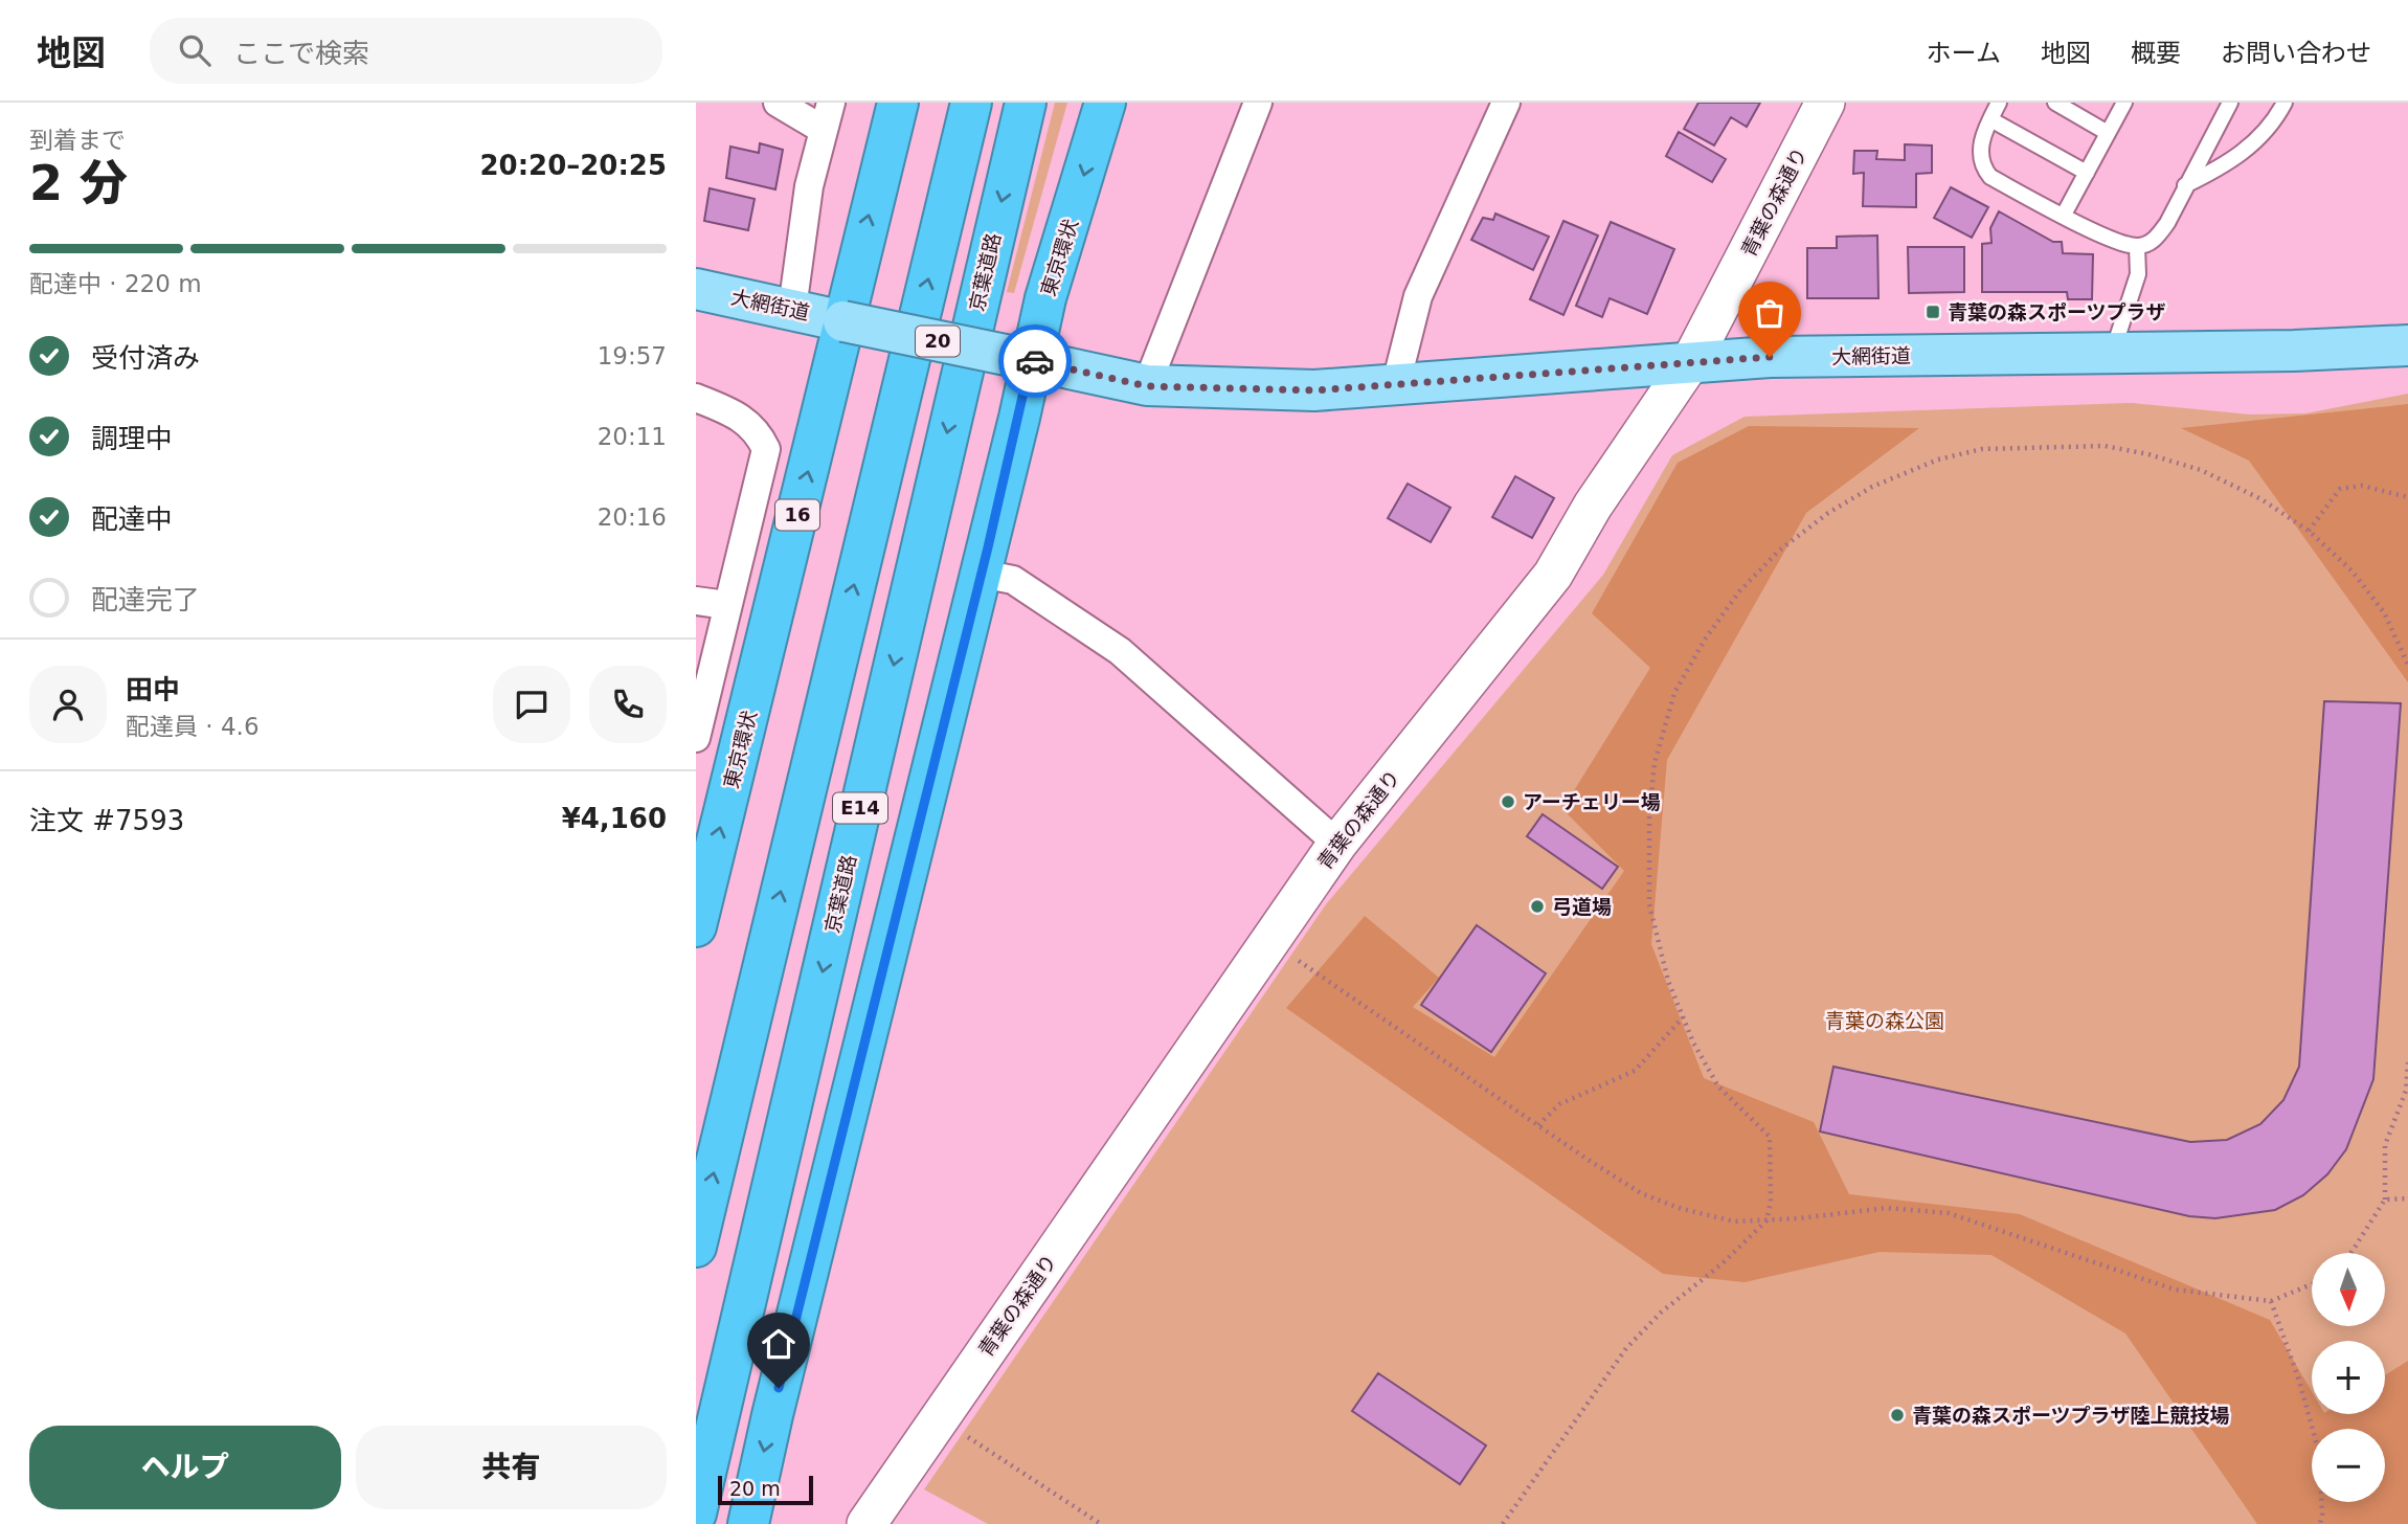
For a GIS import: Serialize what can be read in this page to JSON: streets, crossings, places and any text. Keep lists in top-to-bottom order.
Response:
{
  "streets": {
    "highway": [
      "東京環状",
      "京葉道路",
      "16",
      "E14"
    ],
    "main road": ["大網街道", "20"],
    "street": ["青葉の森通り"]
  },
  "crossings": [
    ["青葉の森通り", "大網街道"],
    ["東京環状", "大網街道"],
    ["東京環状", "20"],
    ["大網街道", "20"]
  ],
  "parks": ["青葉の森公園"],
  "places": {
    "transit": ["青葉の森スポーツプラザ"],
    "other": ["アーチェリー場", "弓道場", "青葉の森スポーツプラザ陸上競技場"]
  },
  "scale_bar": "20 m",
  "north": "bottom",
  "page": {
    "header": "地図",
    "search": "ここで検索",
    "nav": [
      "ホーム",
      "地図",
      "概要",
      "お問い合わせ"
    ],
    "heading": ["2 分", "到着まで", "20:20–20:25"],
    "panel": [
      "田中",
      "配達員 · 4.6",
      "注文 #7593",
      "¥4,160"
    ],
    "bar": "配達中 · 220 m",
    "list": [
      ["受付済み", "19:57"],
      ["調理中", "20:11"],
      ["配達中", "20:16"],
      "配達完了"
    ],
    "map_buttons": ["+", "−"],
    "buttons": ["ヘルプ", "共有"],
    "scale": "20 m"
  }
}
